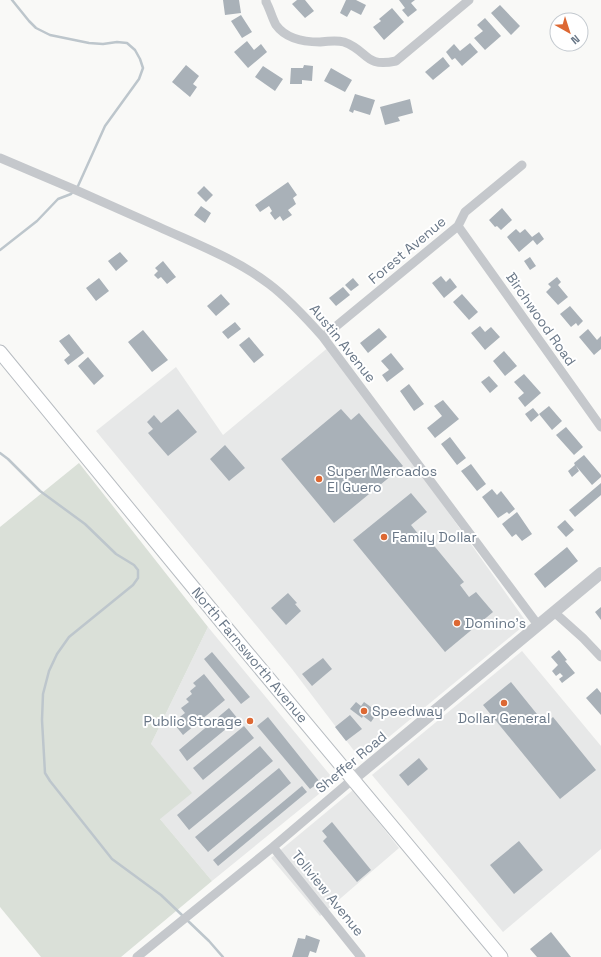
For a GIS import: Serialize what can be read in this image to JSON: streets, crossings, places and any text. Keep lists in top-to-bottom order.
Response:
{
  "streets": {
    "main road": ["North Farnsworth Avenue"],
    "street": [
      "Forest Avenue",
      "Birchwood Road",
      "Austin Avenue",
      "Sheffer Road",
      "Tollview Avenue"
    ]
  },
  "crossings": [
    ["Forest Avenue", "Birchwood Road"],
    ["Forest Avenue", "Austin Avenue"],
    ["Austin Avenue", "Sheffer Road"],
    ["North Farnsworth Avenue", "Sheffer Road"],
    ["Sheffer Road", "Tollview Avenue"]
  ],
  "places": [
    "Super Mercados El Guero",
    "Family Dollar",
    "Domino's",
    "Dollar General",
    "Speedway",
    "Public Storage"
  ],
  "north": "bottom right"
}
